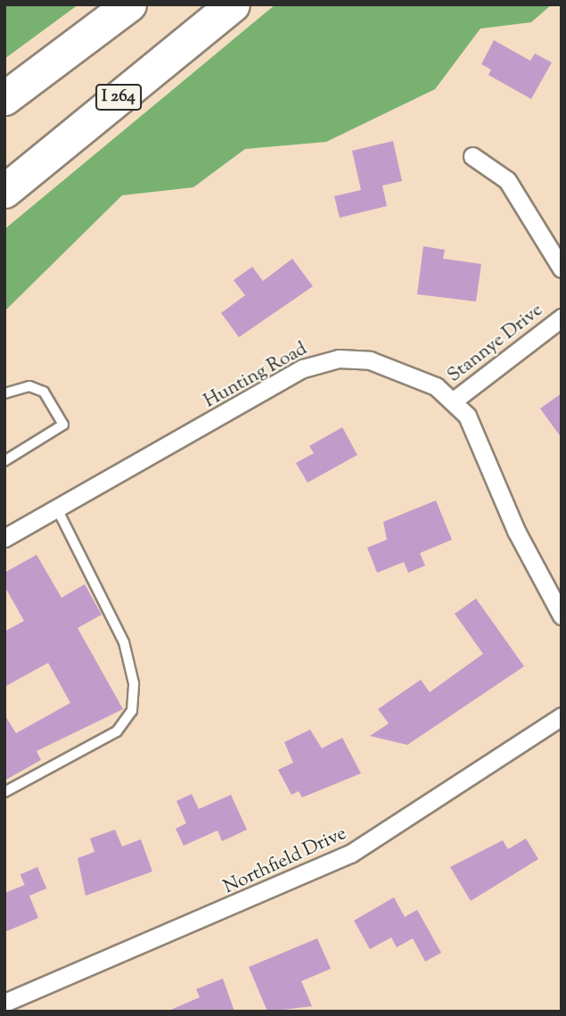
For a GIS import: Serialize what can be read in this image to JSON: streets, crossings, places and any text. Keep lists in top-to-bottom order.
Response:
{
  "streets": {
    "highway": ["I 264"],
    "street": ["Stannye Drive", "Hunting Road", "Northfield Drive"]
  },
  "crossings": [
    ["Stannye Drive", "Hunting Road"]
  ]
}
